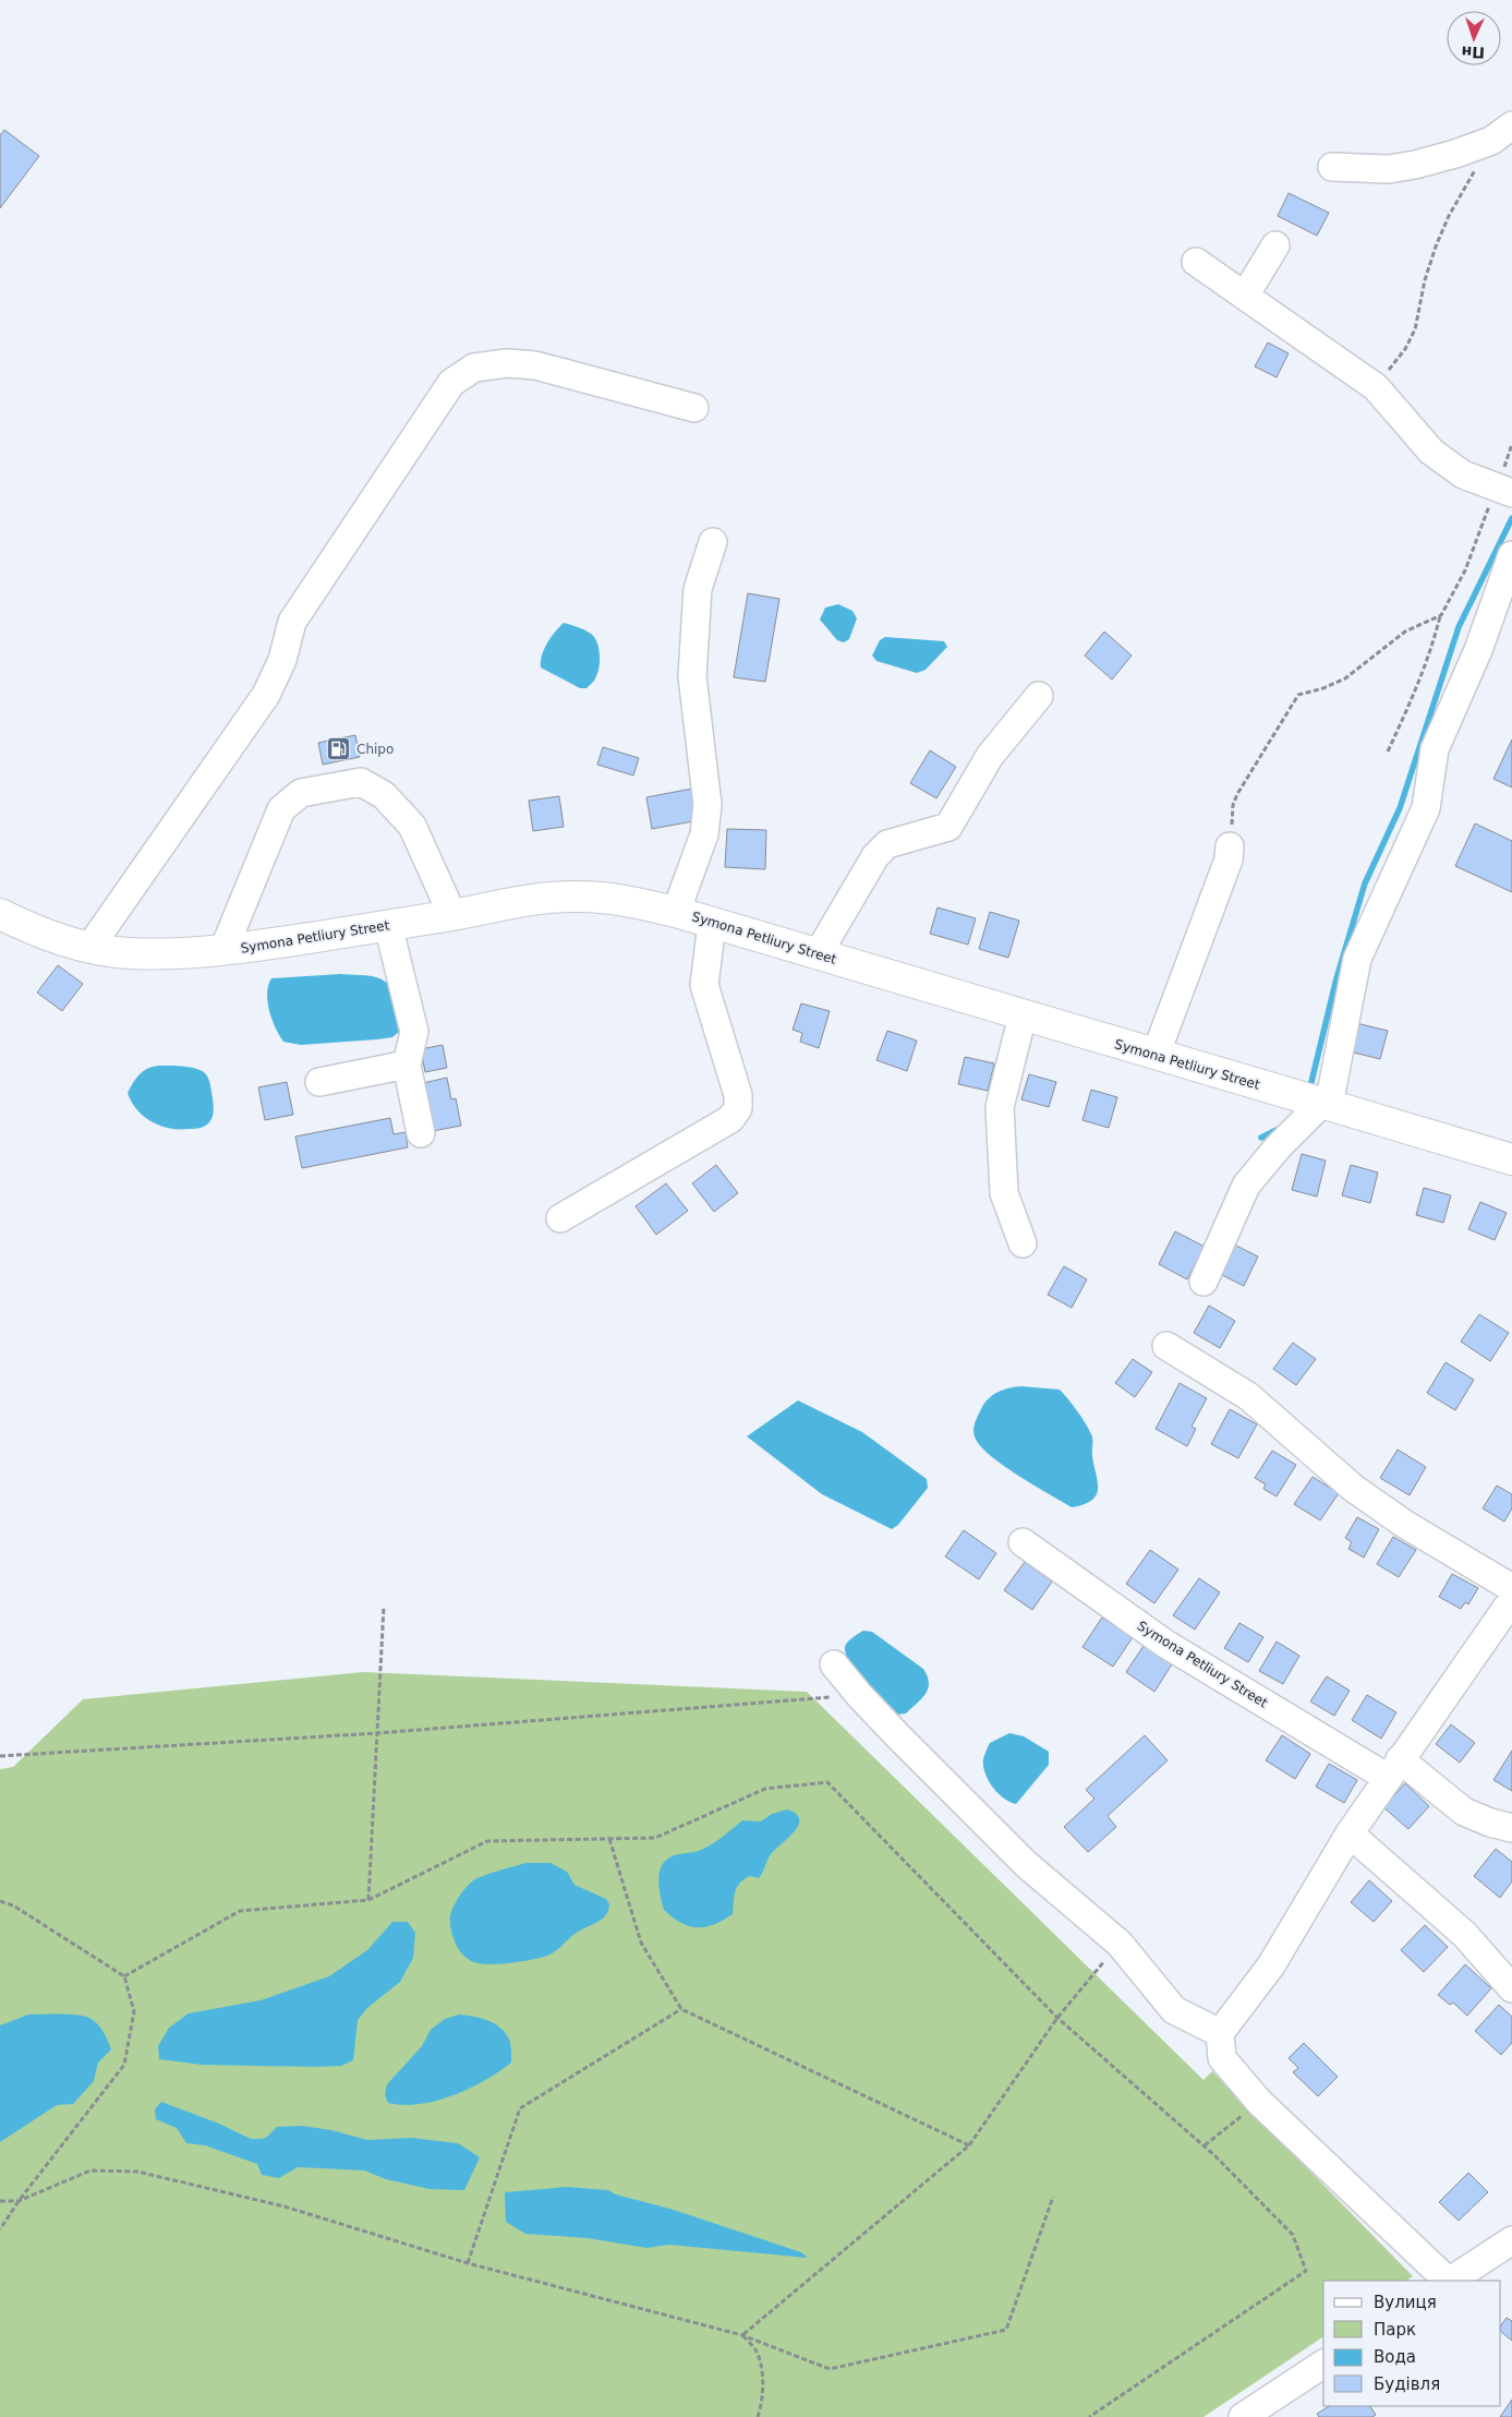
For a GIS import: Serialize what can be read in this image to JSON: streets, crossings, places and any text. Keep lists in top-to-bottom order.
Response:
{
  "streets": {
    "main road": ["Symona Petliury Street"]
  },
  "places": {
    "fuel station": ["Chipo"]
  },
  "legend": [
    "Вулиця",
    "Парк",
    "Вода",
    "Будівля"
  ],
  "north": "bottom"
}
